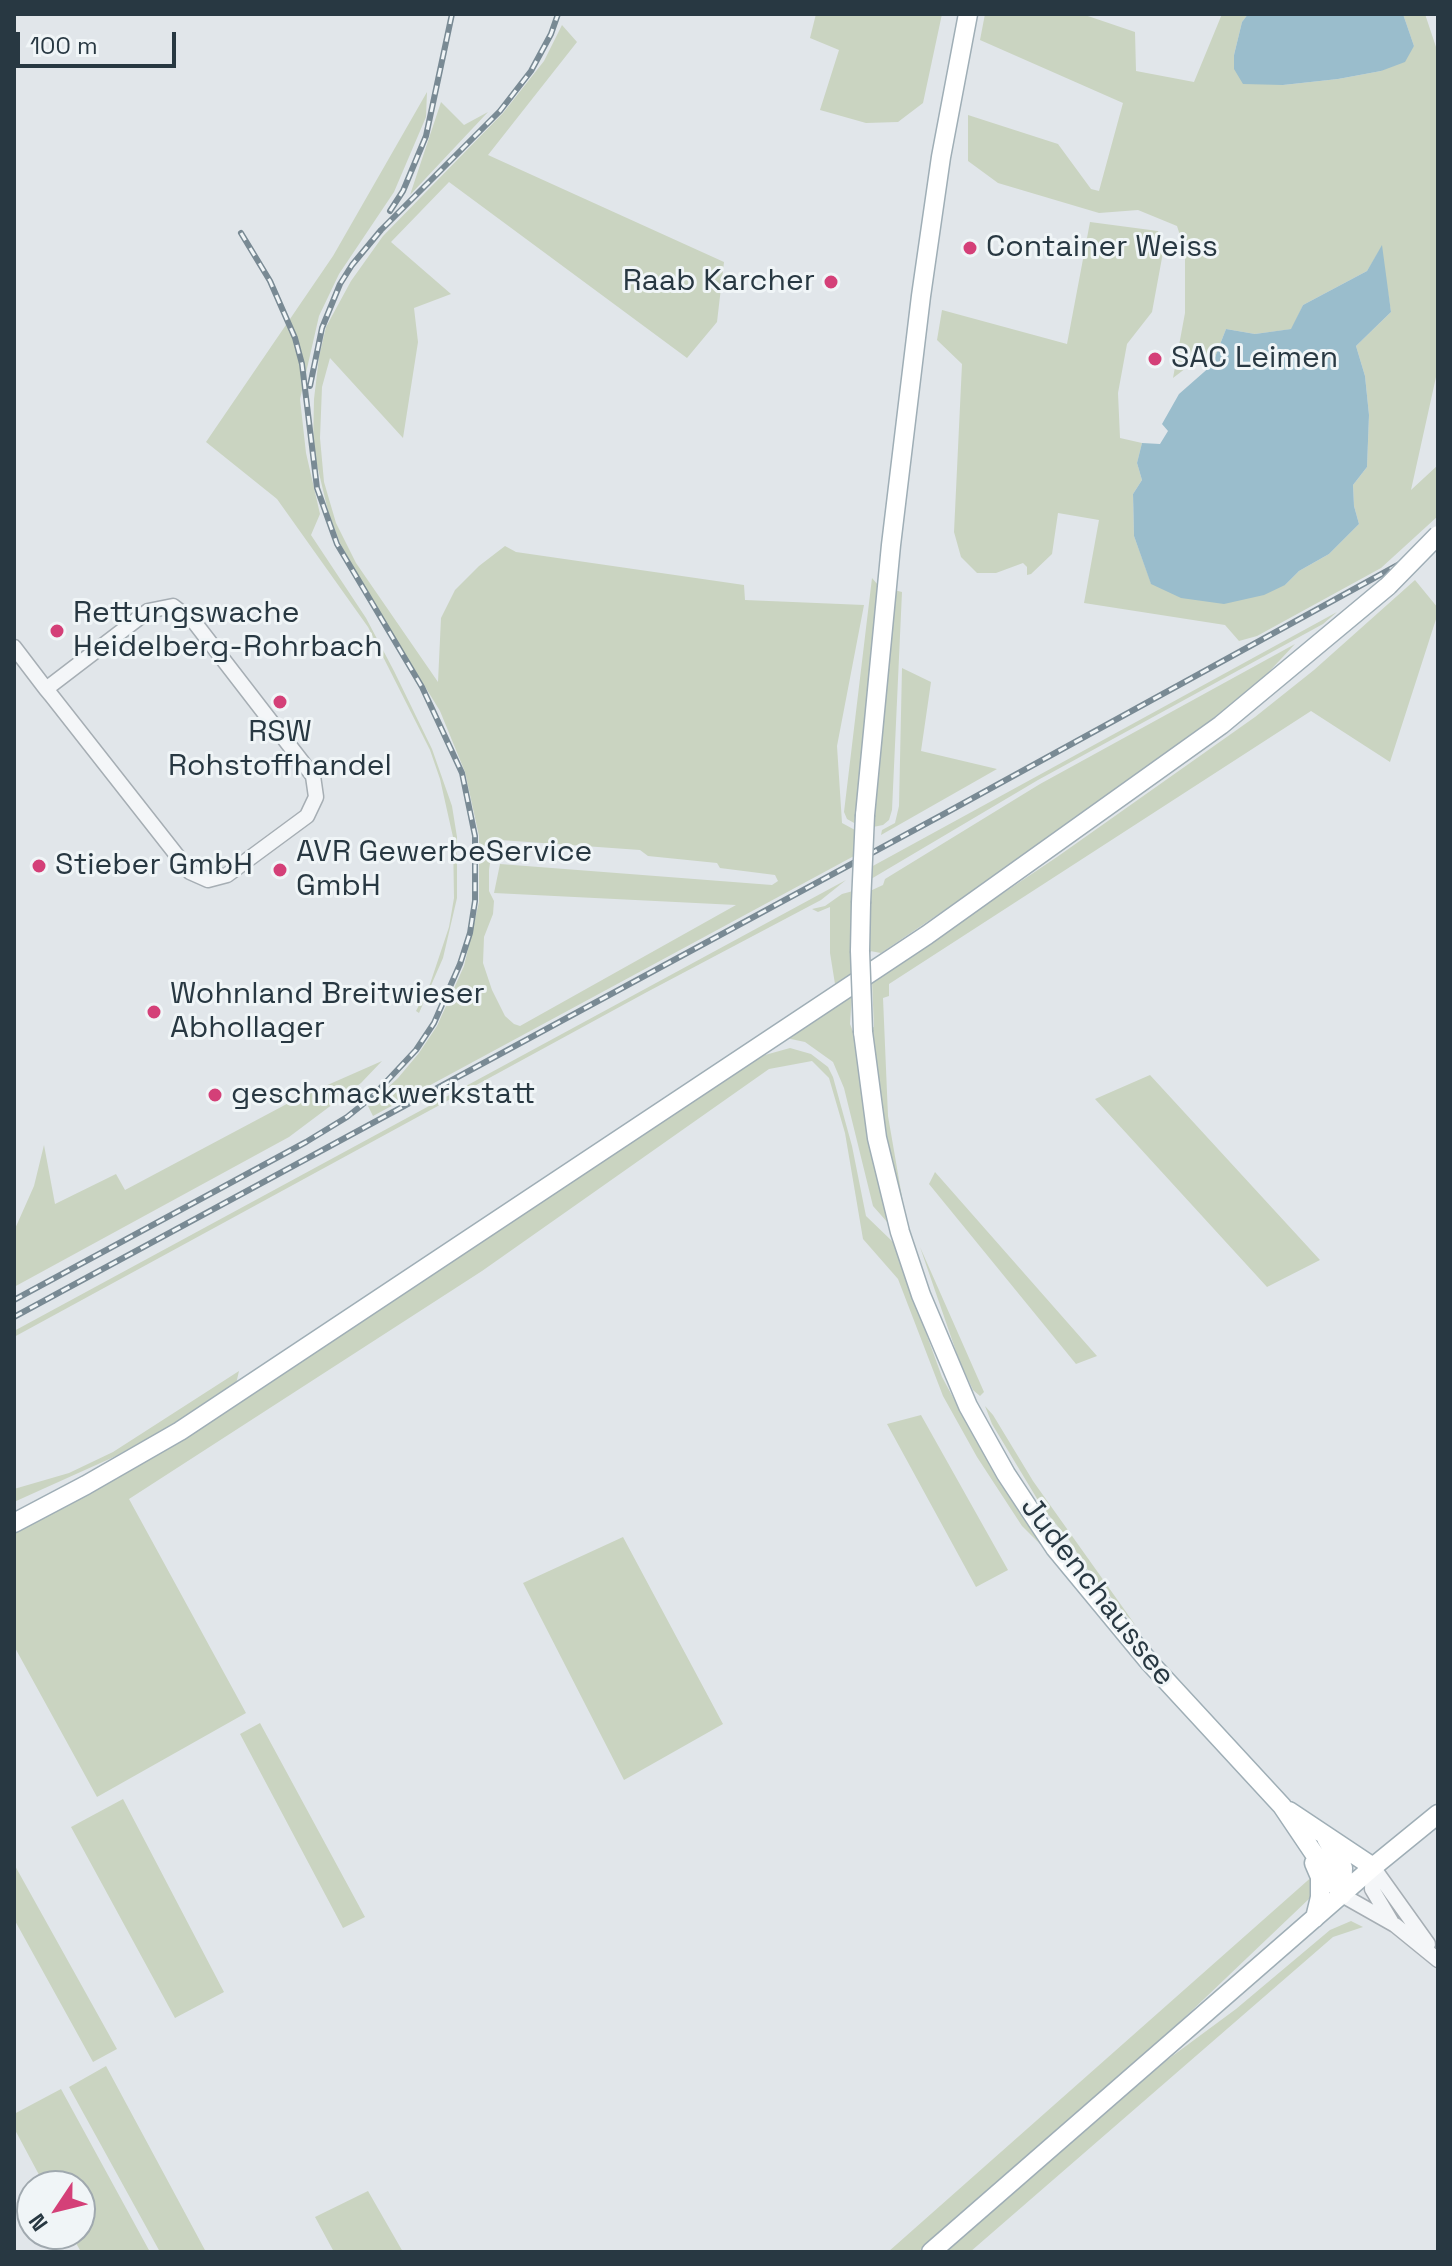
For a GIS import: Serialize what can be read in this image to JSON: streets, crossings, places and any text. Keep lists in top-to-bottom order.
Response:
{
  "streets": {
    "main road": ["Judenchaussee"]
  },
  "places": [
    "Container Weiss",
    "Raab Karcher",
    "SAC Leimen",
    "Rettungswache Heidelberg-Rohrbach",
    "RSW Rohstoffhandel",
    "Stieber GmbH",
    "AVR GewerbeService GmbH",
    "Wohnland Breitwieser Abhollager",
    "geschmackwerkstatt"
  ],
  "scale_bar": "100 m",
  "north": "bottom left"
}
